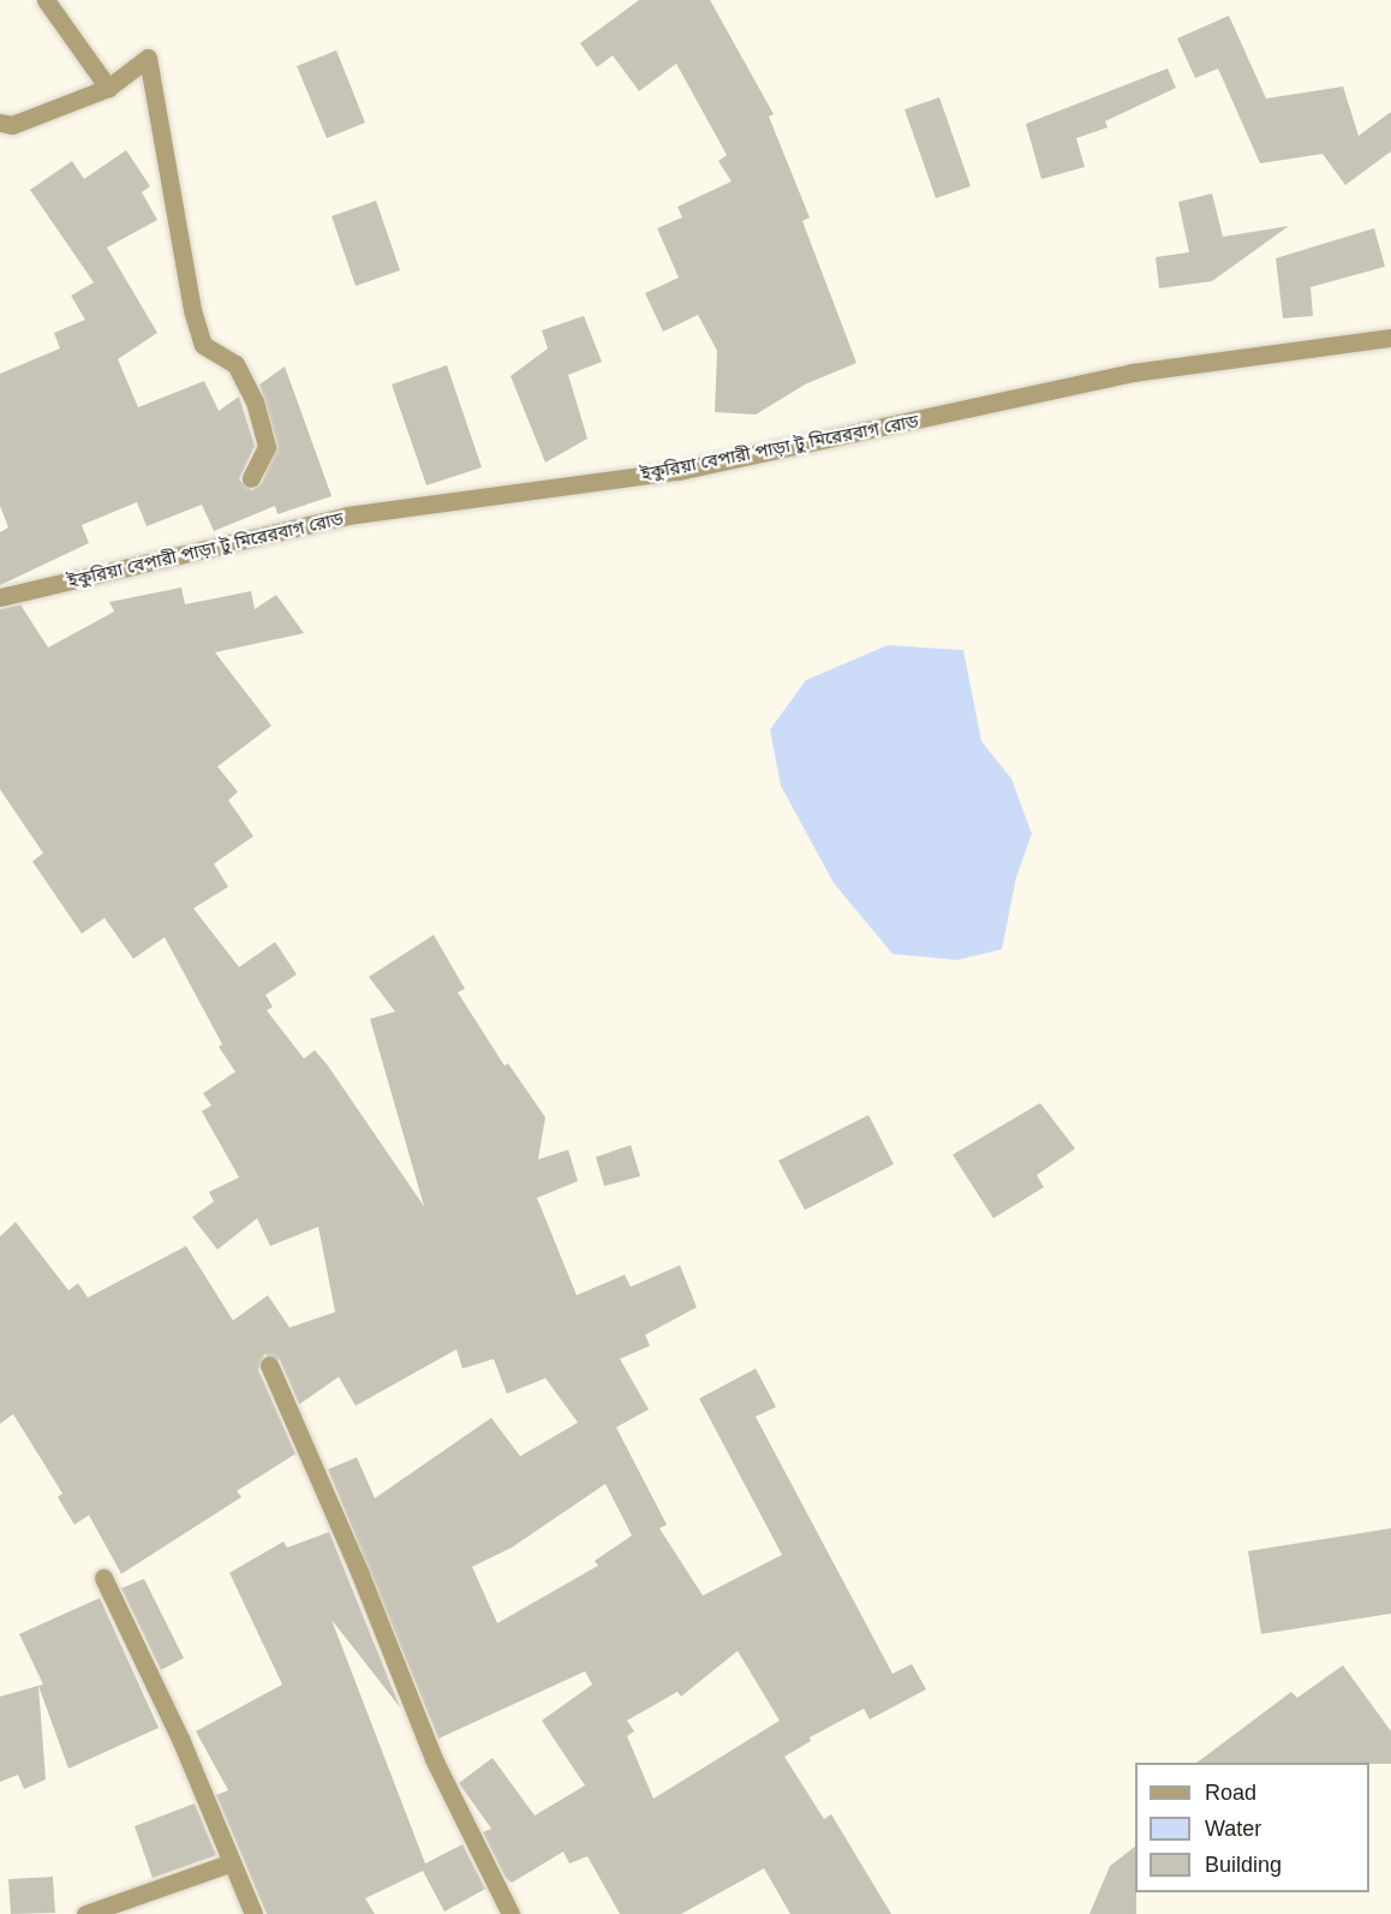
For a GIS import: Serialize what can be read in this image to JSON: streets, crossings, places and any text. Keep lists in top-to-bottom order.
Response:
{
  "streets": {
    "street": ["ইকুরিয়া বেপারী পাড়া টু মিরেরবাগ রোড"]
  },
  "legend": ["Road", "Water", "Building"]
}
